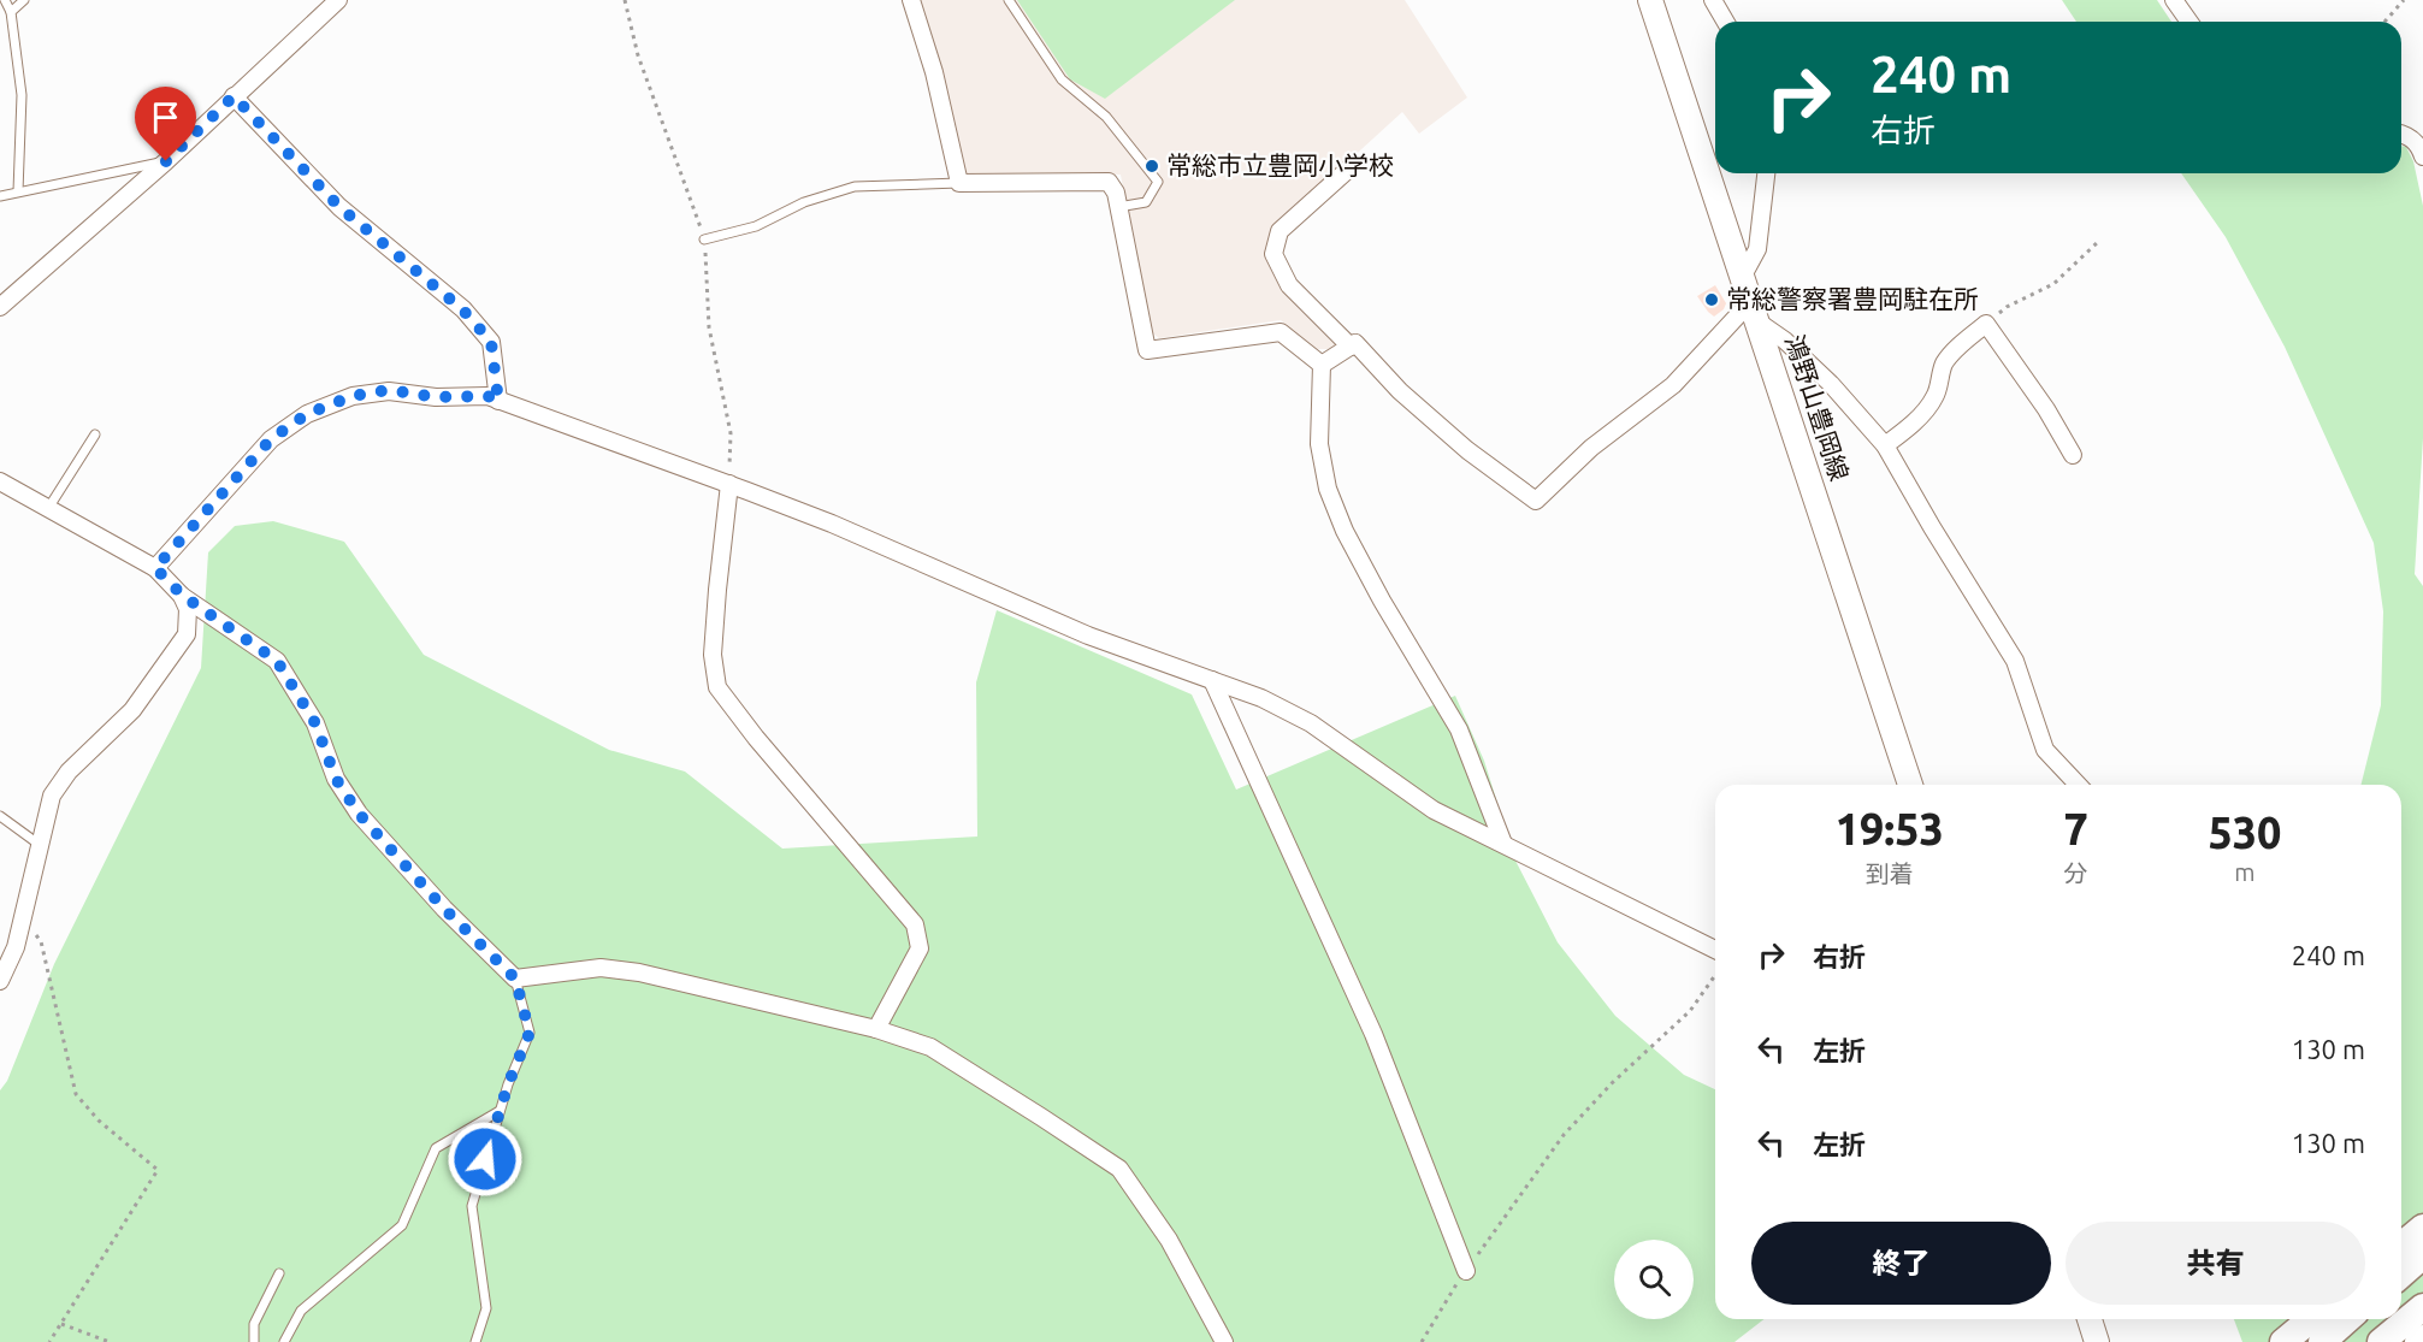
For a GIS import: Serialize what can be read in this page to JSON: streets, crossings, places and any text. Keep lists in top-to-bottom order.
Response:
{
  "streets": {
    "main road": ["鴻野山豊岡線"]
  },
  "places": ["常総市立豊岡小学校", "常総警察署豊岡駐在所"],
  "page": {
    "turn": ["240 m", "右折"],
    "eta": [
      "19:53",
      "到着",
      "7",
      "分",
      "530",
      "m"
    ],
    "list": [
      {
        "name": "右折",
        "value": "240 m"
      },
      {
        "name": "左折",
        "value": "130 m"
      },
      {
        "name": "左折",
        "value": "130 m"
      }
    ],
    "buttons": ["終了", "共有"]
  }
}
